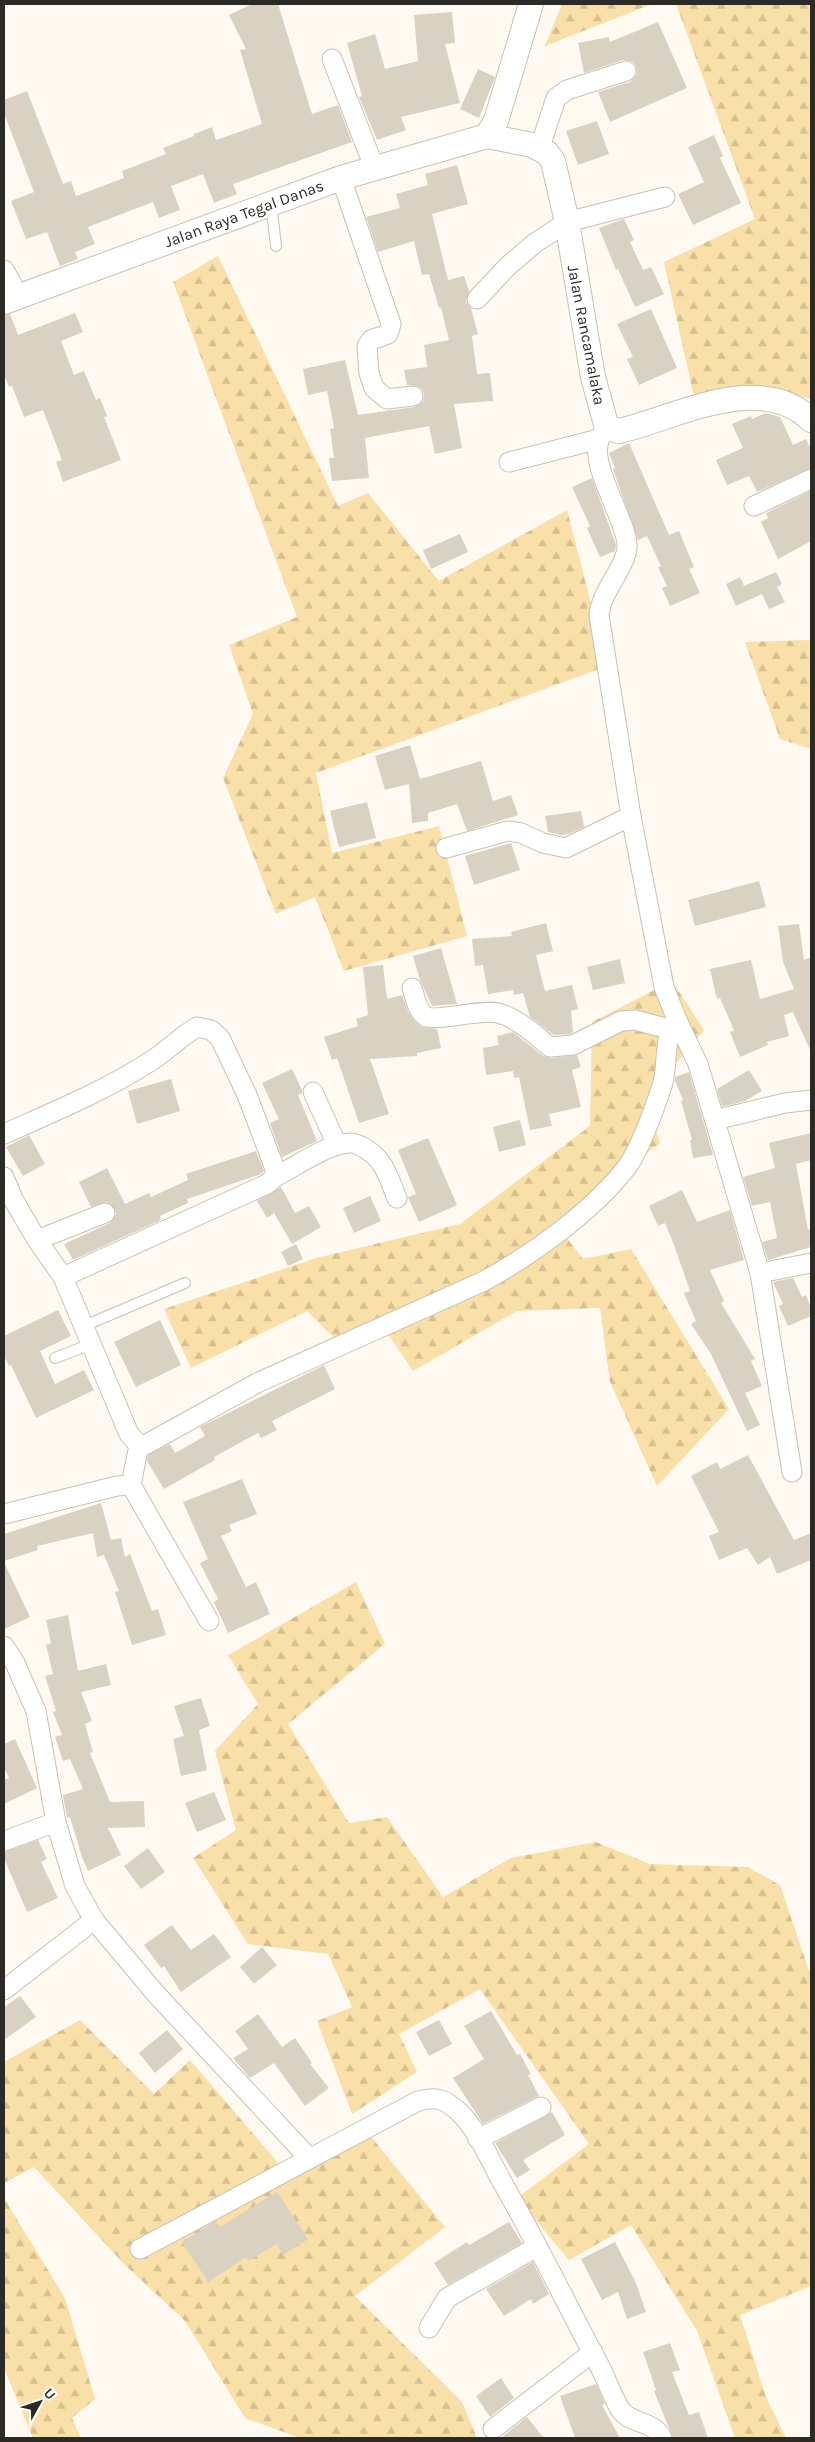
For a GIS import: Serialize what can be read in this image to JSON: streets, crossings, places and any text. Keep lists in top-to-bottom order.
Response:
{
  "streets": {
    "street": ["Jalan Raya Tegal Danas", "Jalan Rancamalaka"]
  },
  "north": "top right"
}
